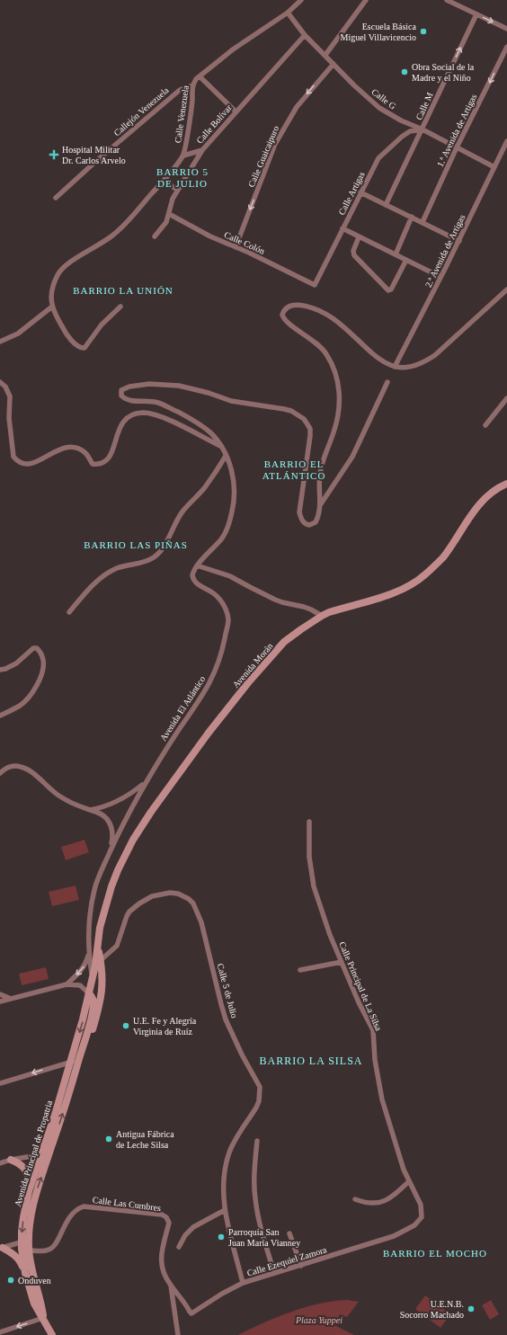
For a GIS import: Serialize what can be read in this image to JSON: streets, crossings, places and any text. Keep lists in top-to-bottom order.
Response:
{
  "streets": {
    "main road": ["Avenida Morán", "Avenida Principal de Propatria"],
    "street": [
      "Calle G",
      "Calle M",
      "Callejón Venezuela",
      "Calle Venezuela",
      "Calle Bolívar",
      "1.ª Avenida de Artigas",
      "Calle Guaicaipuro",
      "Calle Artigas",
      "Calle Colón",
      "2.ª Avenida de Artigas",
      "Avenida El Atlántico",
      "Calle Principal de La Silsa",
      "Calle 5 de Julio",
      "Calle Las Cumbres",
      "Calle Ezequiel Zamora"
    ]
  },
  "crossings": [
    ["Calle G", "Calle M"],
    ["Calle G", "Calle Venezuela"],
    ["Calle G", "Calle Bolívar"],
    ["Calle G", "1.ª Avenida de Artigas"],
    ["Calle G", "Calle Guaicaipuro"],
    ["Calle G", "Calle Artigas"],
    ["Calle G", "2.ª Avenida de Artigas"],
    ["Calle M", "Calle Artigas"],
    ["Callejón Venezuela", "Calle Venezuela"],
    ["Calle Bolívar", "Calle Colón"],
    ["Calle Guaicaipuro", "Calle Colón"],
    ["Calle Artigas", "Calle Colón"],
    ["Avenida Morán", "Avenida El Atlántico"],
    ["Avenida Morán", "Calle 5 de Julio"],
    ["Avenida Morán", "Avenida Principal de Propatria"],
    ["Calle Principal de La Silsa", "Calle Ezequiel Zamora"],
    ["Calle 5 de Julio", "Calle Ezequiel Zamora"],
    ["Avenida Principal de Propatria", "Calle Las Cumbres"],
    ["Calle Las Cumbres", "Calle Ezequiel Zamora"]
  ],
  "one_way": ["Calle M", "1.ª Avenida de Artigas", "Calle Guaicaipuro"],
  "districts": [
    "BARRIO 5 DE JULIO",
    "BARRIO LA UNIÓN",
    "BARRIO EL ATLÁNTICO",
    "BARRIO LAS PIÑAS",
    "BARRIO LA SILSA",
    "BARRIO EL MOCHO"
  ],
  "parks": ["Plaza Yuppei"],
  "places": {
    "other": [
      "Escuela Básica Miguel Villavicencio",
      "Obra Social de la Madre y el Niño",
      "U.E. Fe y Alegría Virginia de Ruíz",
      "Antigua Fábrica de Leche Silsa",
      "Parroquia San Juan María Vianney",
      "Onduven",
      "U.E.N.B. Socorro Machado"
    ],
    "health": ["Hospital Militar Dr. Carlos Arvelo"]
  }
}
